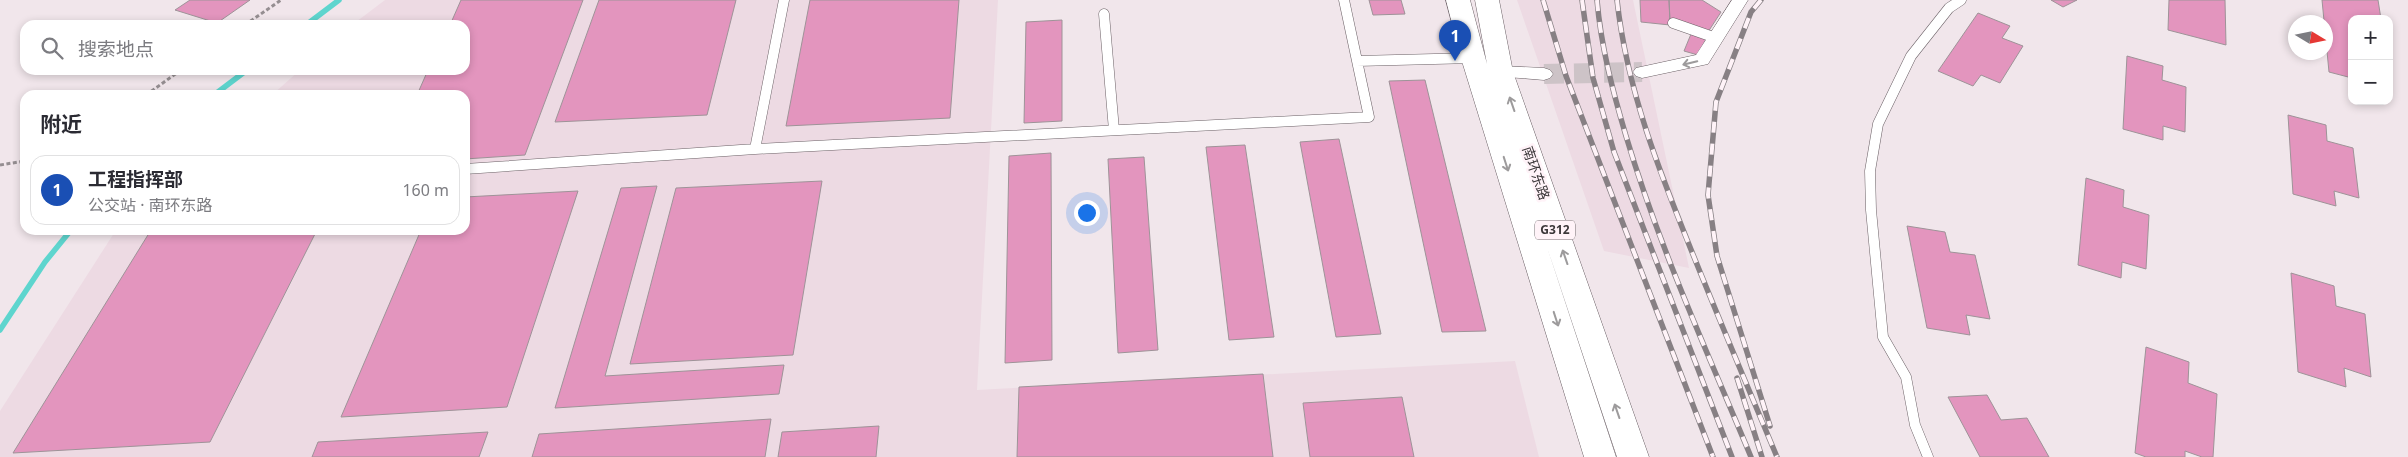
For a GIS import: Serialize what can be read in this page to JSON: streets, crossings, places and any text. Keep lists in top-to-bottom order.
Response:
{
  "streets": {
    "highway": ["南环东路", "G312"]
  },
  "north": "right",
  "page": {
    "map_buttons": ["+", "−"],
    "pins": "1",
    "search": "搜索地点",
    "heading": "附近",
    "list": [
      {
        "mark": "1",
        "name": "工程指挥部",
        "note": "公交站 · 南环东路",
        "value": "160 m"
      }
    ]
  }
}
